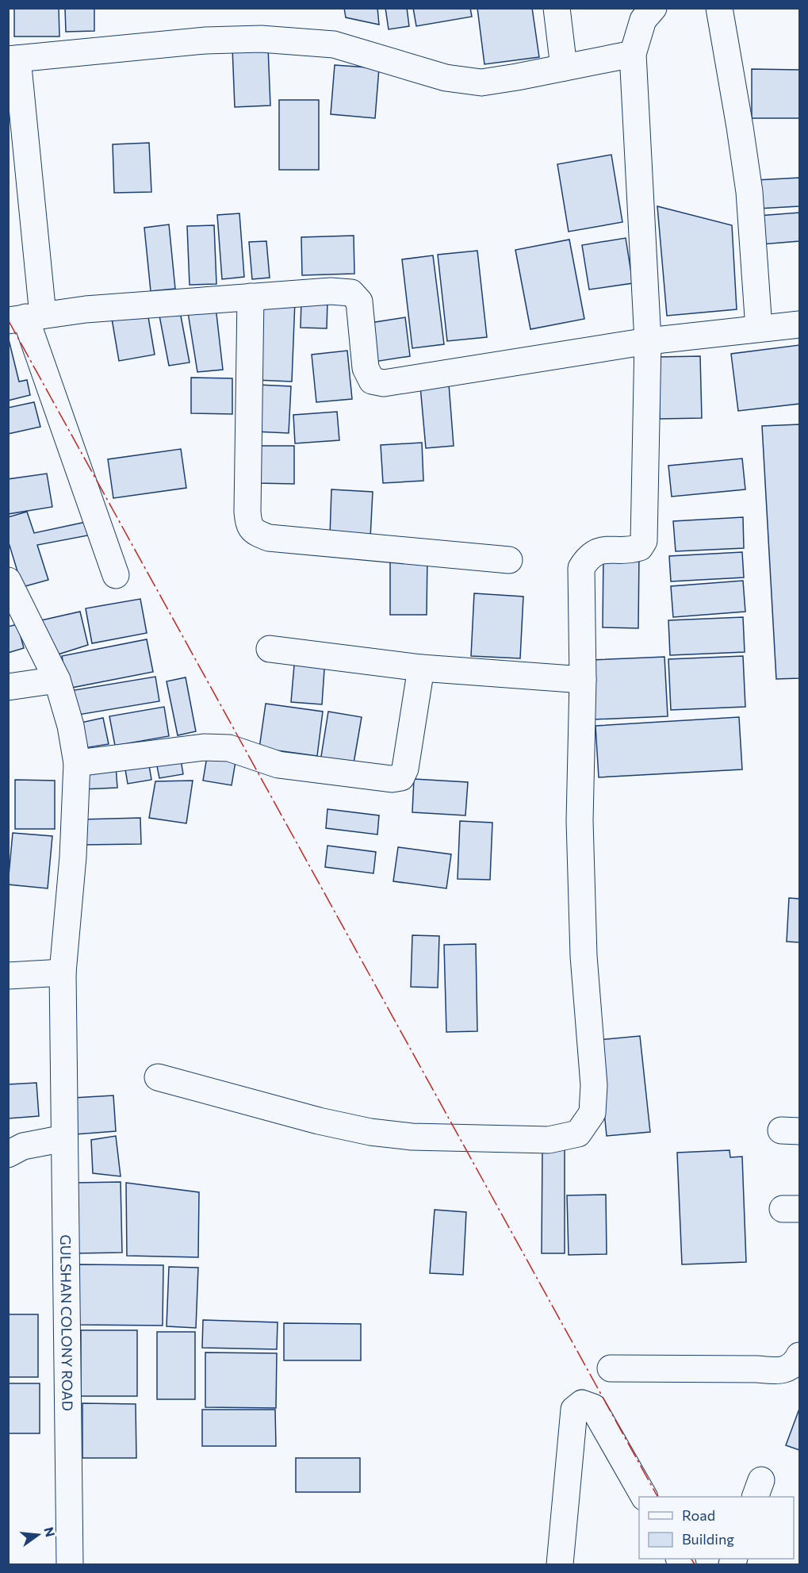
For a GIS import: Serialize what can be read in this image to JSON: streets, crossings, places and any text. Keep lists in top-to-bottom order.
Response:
{
  "streets": {
    "street": ["GULSHAN COLONY ROAD"]
  },
  "legend": ["Road", "Building"],
  "north": "right"
}
